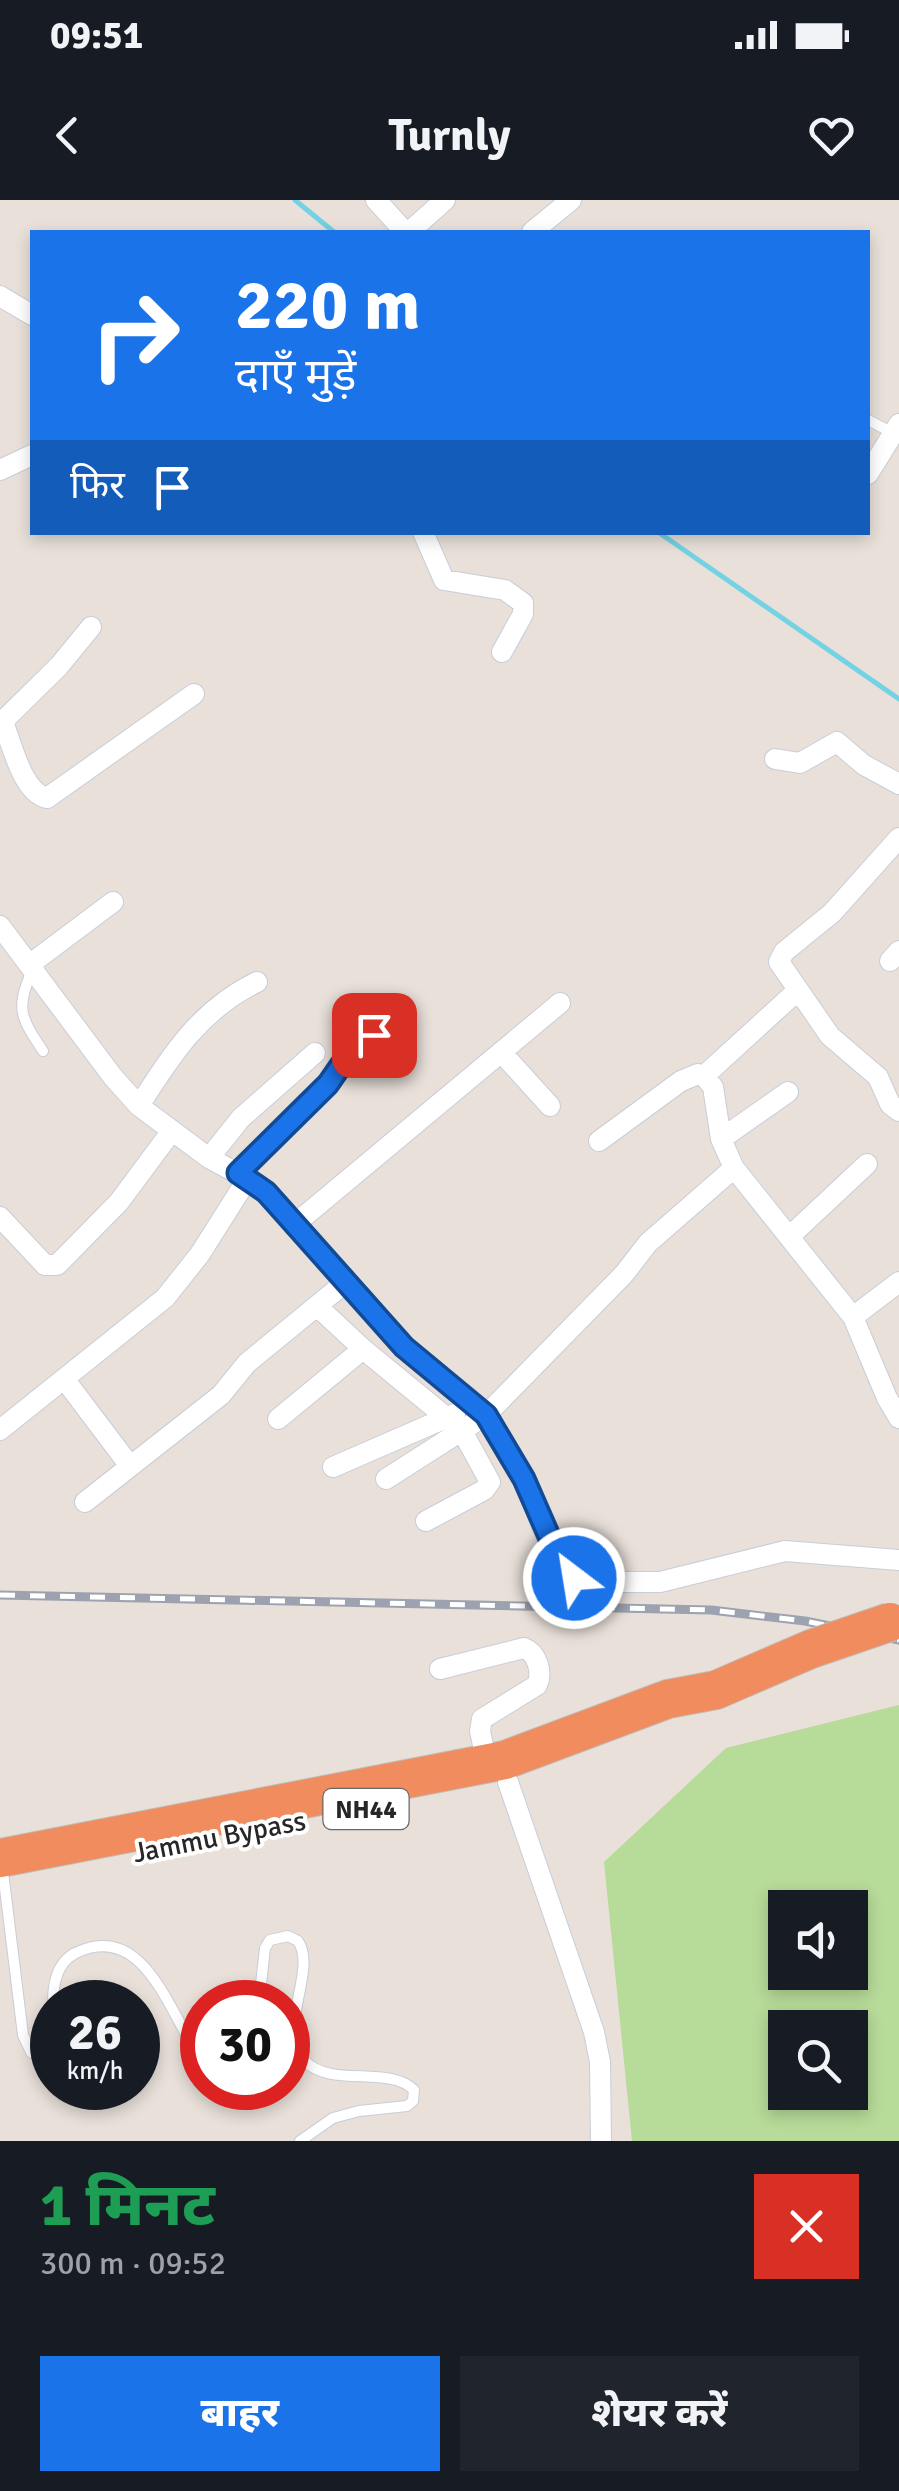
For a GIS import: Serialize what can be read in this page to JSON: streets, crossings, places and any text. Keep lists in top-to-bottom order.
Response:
{
  "streets": {
    "highway": ["NH44", "Jammu Bypass"]
  },
  "page": {
    "status": "09:51",
    "header": "Turnly",
    "turn": ["220 m", "दाएँ मुड़ें"],
    "then": "फिर",
    "speed": "26 km/h",
    "limit": "30",
    "heading": ["1 मिनट", "300 m · 09:52"],
    "buttons": ["बाहर", "शेयर करें"]
  }
}
